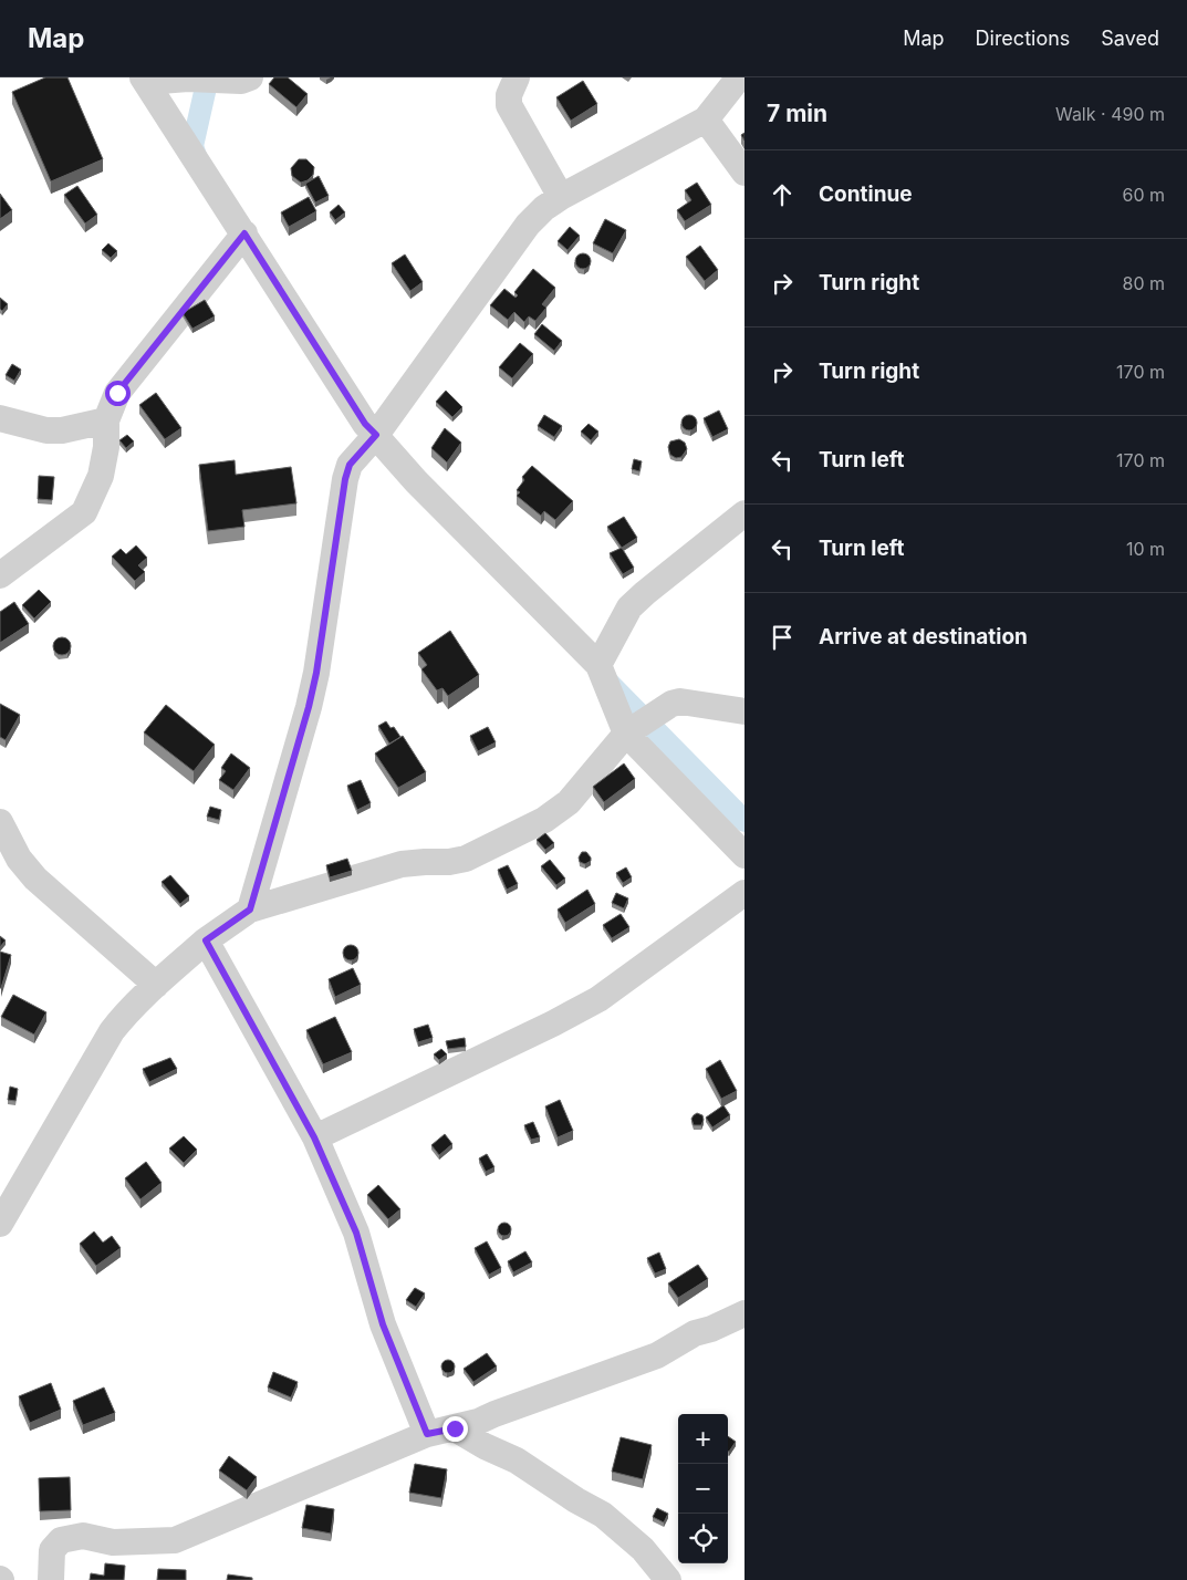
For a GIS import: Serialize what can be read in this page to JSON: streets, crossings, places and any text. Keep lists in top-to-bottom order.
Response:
{
  "page": {
    "header": "Map",
    "nav": ["Map", "Directions", "Saved"],
    "heading": ["7 min", "Walk · 490 m"],
    "list": [
      ["Continue", "60 m"],
      ["Turn right", "80 m"],
      ["Turn right", "170 m"],
      ["Turn left", "170 m"],
      ["Turn left", "10 m"],
      "Arrive at destination"
    ],
    "map_buttons": ["+", "−"]
  }
}
